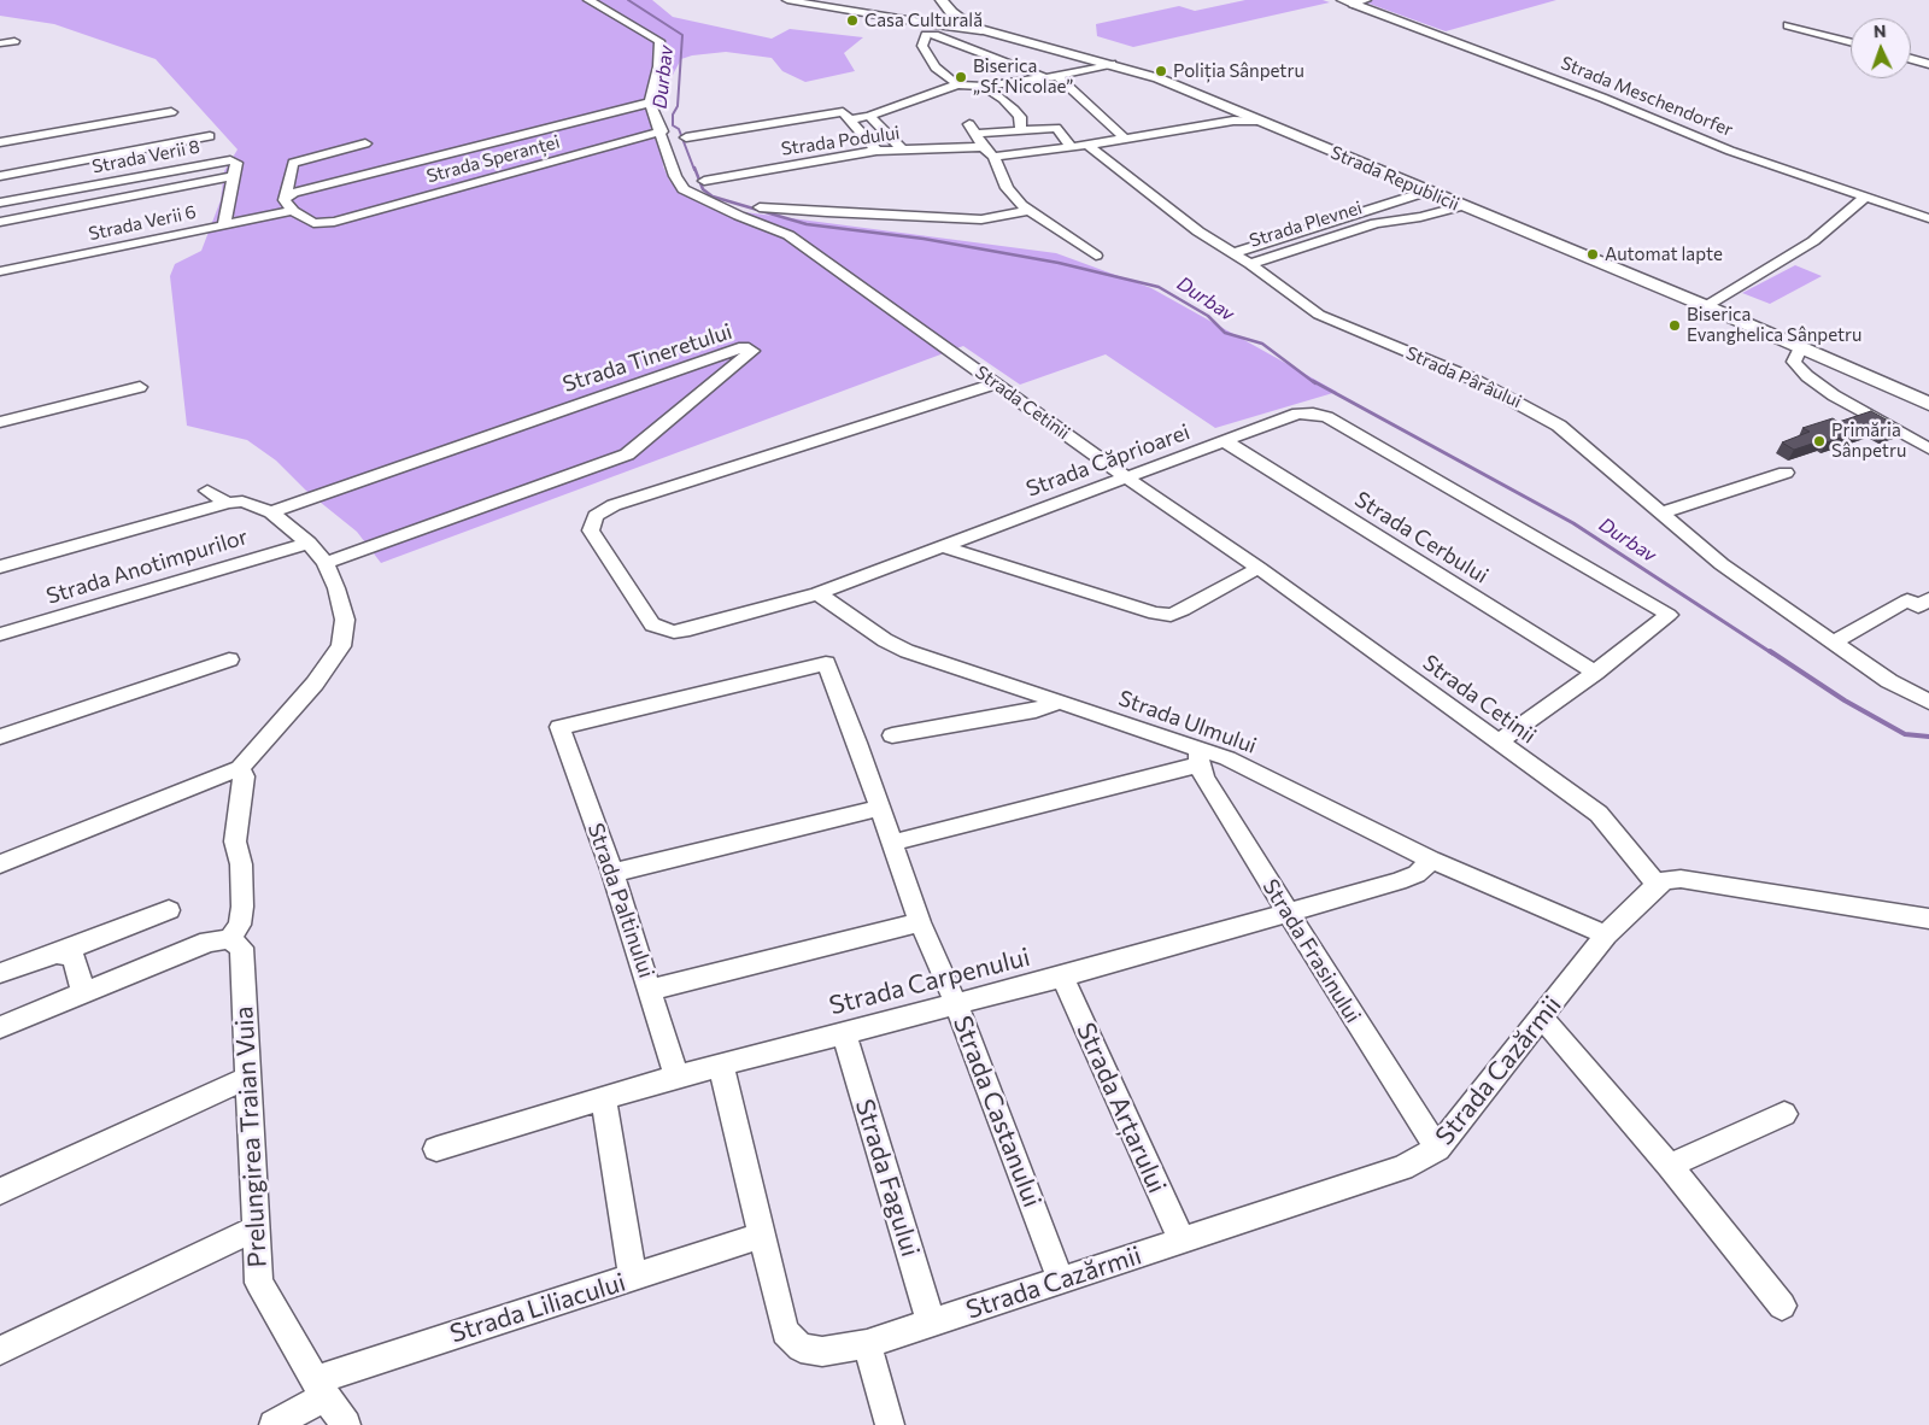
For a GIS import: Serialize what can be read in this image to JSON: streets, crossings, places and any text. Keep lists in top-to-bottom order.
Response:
{
  "streets": {
    "main road": ["Strada Republicii"],
    "street": [
      "Strada Meschendorfer",
      "Strada Podului",
      "Strada Verii 8",
      "Strada Speranței",
      "Strada Verii 6",
      "Strada Plevnei",
      "Strada Tineretului",
      "Strada Pârâului",
      "Strada Cetinii",
      "Strada Căprioarei",
      "Strada Cerbului",
      "Strada Anotimpurilor",
      "Strada Ulmului",
      "Strada Paltinului",
      "Strada Frasinului",
      "Strada Carpenului",
      "Strada Cazărmii",
      "Strada Arțarului",
      "Strada Castanului",
      "Prelungirea Traian Vuia",
      "Strada Fagului",
      "Strada Liliacului"
    ]
  },
  "crossings": [
    ["Strada Speranței", "Strada Verii 6"],
    ["Strada Speranței", "Strada Cetinii"],
    ["Strada Republicii", "Strada Plevnei"],
    ["Strada Plevnei", "Strada Pârâului"],
    ["Strada Cetinii", "Strada Căprioarei"],
    ["Strada Cetinii", "Strada Cazărmii"],
    ["Strada Căprioarei", "Strada Cerbului"],
    ["Strada Căprioarei", "Strada Ulmului"],
    ["Strada Ulmului", "Strada Frasinului"],
    ["Strada Ulmului", "Strada Carpenului"],
    ["Strada Ulmului", "Strada Cazărmii"],
    ["Strada Paltinului", "Strada Carpenului"],
    ["Strada Paltinului", "Strada Castanului"],
    ["Strada Frasinului", "Strada Carpenului"],
    ["Strada Frasinului", "Strada Cazărmii"],
    ["Strada Carpenului", "Strada Cazărmii"],
    ["Strada Carpenului", "Strada Arțarului"],
    ["Strada Carpenului", "Strada Castanului"],
    ["Strada Carpenului", "Strada Fagului"],
    ["Strada Cazărmii", "Strada Arțarului"],
    ["Strada Cazărmii", "Strada Castanului"],
    ["Strada Cazărmii", "Strada Fagului"],
    ["Strada Cazărmii", "Strada Liliacului"],
    ["Prelungirea Traian Vuia", "Strada Liliacului"]
  ],
  "water": ["Durbav"],
  "places": [
    "Casa Culturală",
    "Poliția Sânpetru",
    "Biserica „Sf. Nicolae”",
    "Automat lapte",
    "Biserica Evanghelica Sânpetru",
    "Primăria Sânpetru"
  ],
  "north": "top"
}
